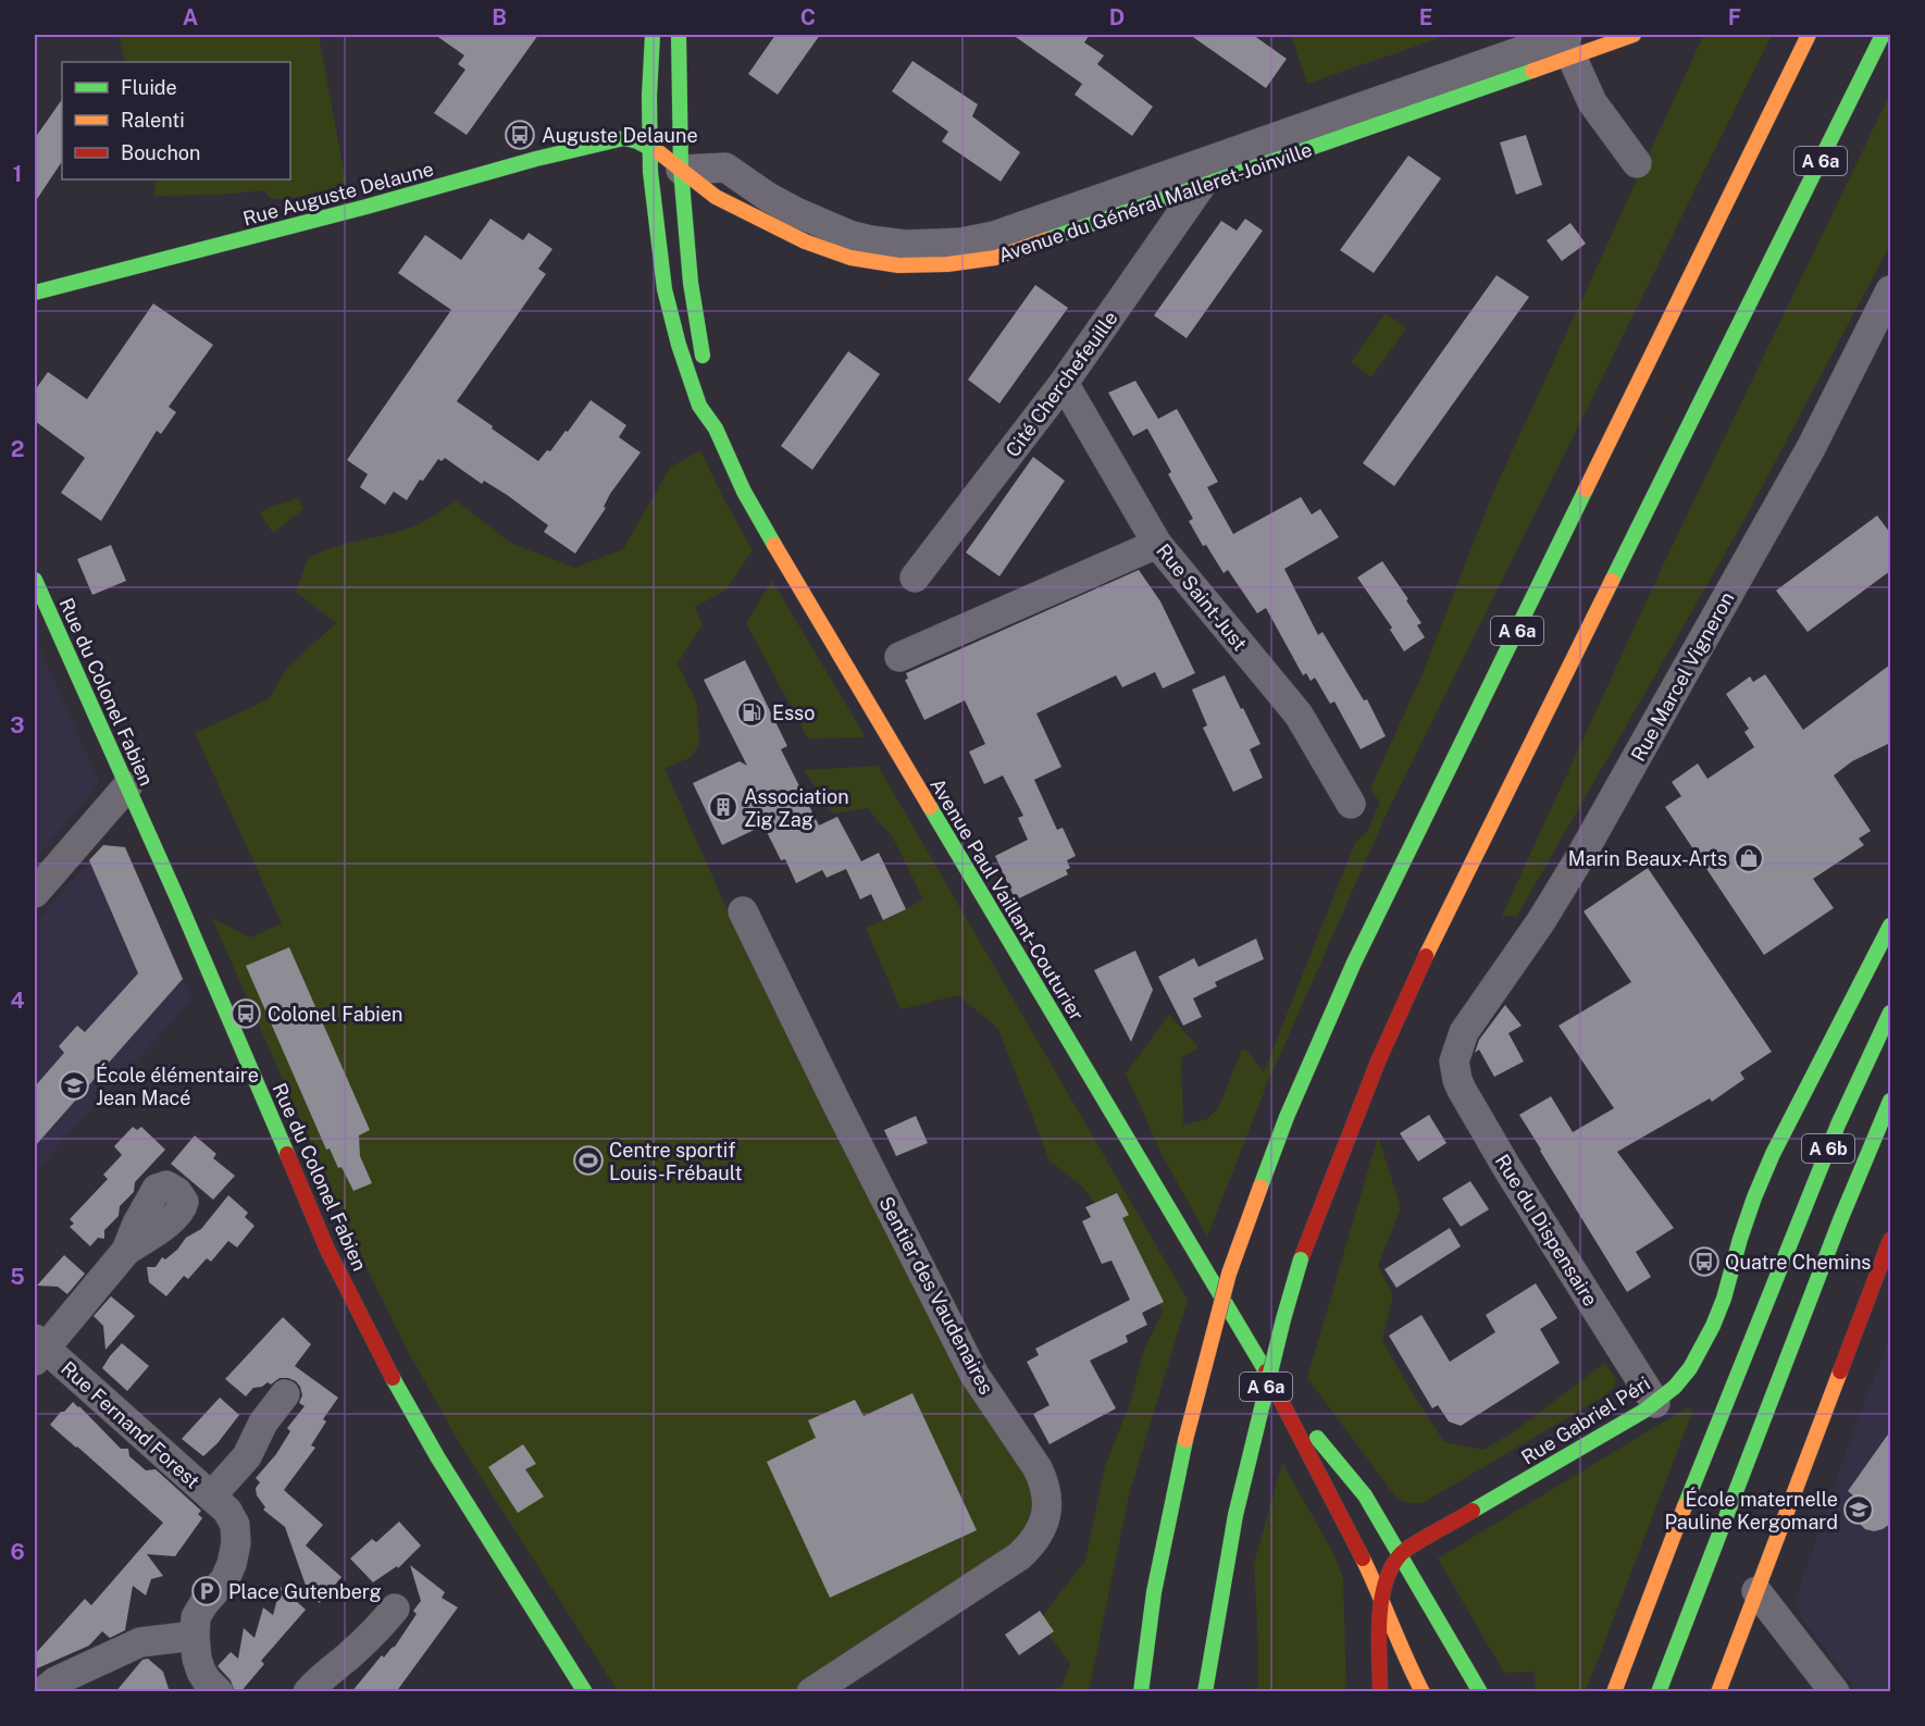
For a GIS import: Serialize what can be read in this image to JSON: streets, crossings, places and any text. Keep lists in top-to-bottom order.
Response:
{
  "streets": {
    "main road": [
      "A 6a",
      "Rue Auguste Delaune",
      "Avenue du Général Malleret-Joinville",
      "Rue du Colonel Fabien",
      "Avenue Paul Vaillant-Couturier",
      "A 6b",
      "Rue Gabriel Péri"
    ],
    "street": [
      "Cité Cherchefeuille",
      "Rue Saint-Just",
      "Rue Marcel Vigneron",
      "Rue du Dispensaire",
      "Sentier des Vaudenaires",
      "Rue Fernand Forest"
    ]
  },
  "crossings": [
    ["Rue Auguste Delaune", "Avenue du Général Malleret-Joinville"],
    ["Rue Auguste Delaune", "Avenue Paul Vaillant-Couturier"],
    ["Avenue du Général Malleret-Joinville", "Cité Cherchefeuille"],
    ["Avenue du Général Malleret-Joinville", "Avenue Paul Vaillant-Couturier"],
    ["Cité Cherchefeuille", "Rue Saint-Just"],
    ["Rue Marcel Vigneron", "Rue du Dispensaire"],
    ["Avenue Paul Vaillant-Couturier", "Rue Gabriel Péri"],
    ["Rue du Dispensaire", "Rue Gabriel Péri"]
  ],
  "places": {
    "bus stop": ["Auguste Delaune", "Colonel Fabien", "Quatre Chemins"],
    "fuel station": ["Esso"],
    "building": ["Association Zig Zag"],
    "shop": ["Marin Beaux-Arts"],
    "school or university": ["École élémentaire Jean Macé", "École maternelle Pauline Kergomard"],
    "sports": ["Centre sportif Louis-Frébault"],
    "parking": ["Place Gutenberg"]
  },
  "legend": ["Fluide", "Ralenti", "Bouchon"],
  "grid": {
    "columns": [
      "A",
      "B",
      "C",
      "D",
      "E",
      "F"
    ],
    "rows": [
      "1",
      "2",
      "3",
      "4",
      "5",
      "6"
    ]
  }
}
